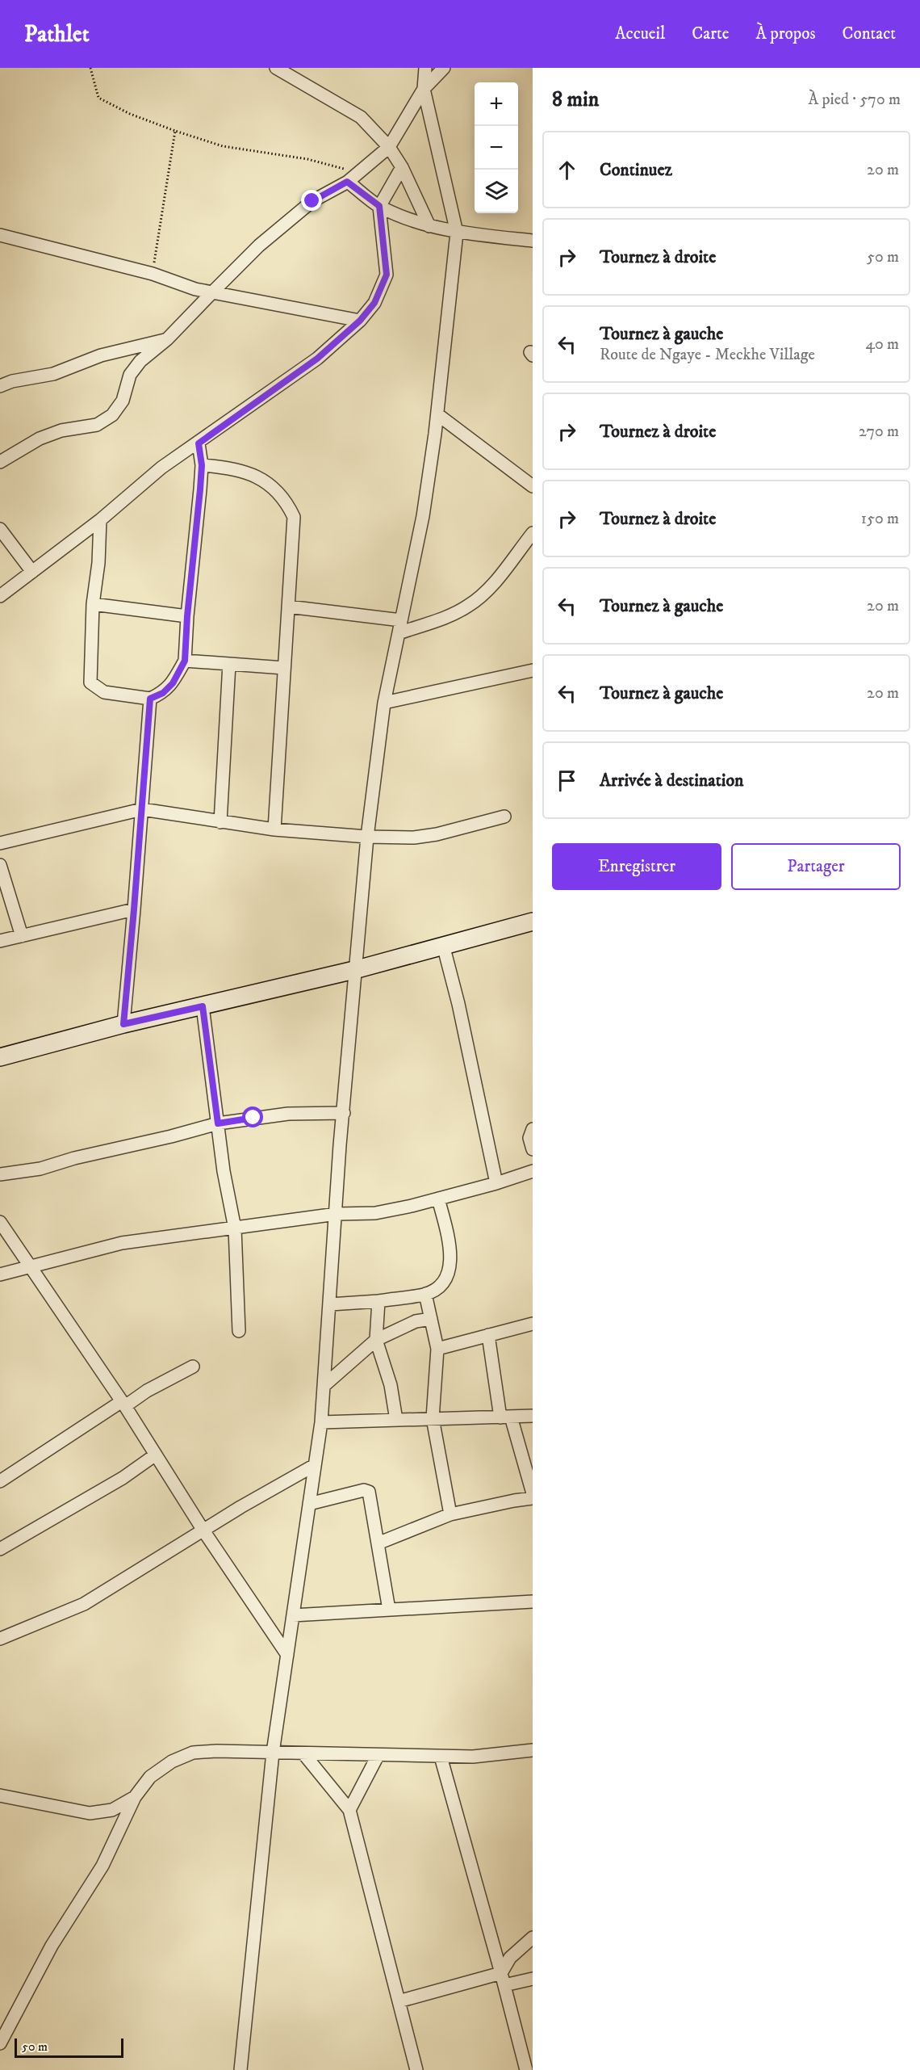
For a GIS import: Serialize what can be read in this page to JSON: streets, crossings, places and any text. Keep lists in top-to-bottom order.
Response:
{
  "scale_bar": "50 m",
  "page": {
    "header": "Pathlet",
    "nav": [
      "Accueil",
      "Carte",
      "À propos",
      "Contact"
    ],
    "heading": ["8 min", "À pied · 570 m"],
    "map_buttons": ["+", "−"],
    "list": [
      ["Continuez", "20 m"],
      ["Tournez à droite", "50 m"],
      ["Tournez à gauche", "Route de Ngaye - Meckhe Village", "40 m"],
      ["Tournez à droite", "270 m"],
      ["Tournez à droite", "150 m"],
      ["Tournez à gauche", "20 m"],
      ["Tournez à gauche", "20 m"],
      "Arrivée à destination"
    ],
    "buttons": ["Enregistrer", "Partager"],
    "scale": "50 m"
  }
}
